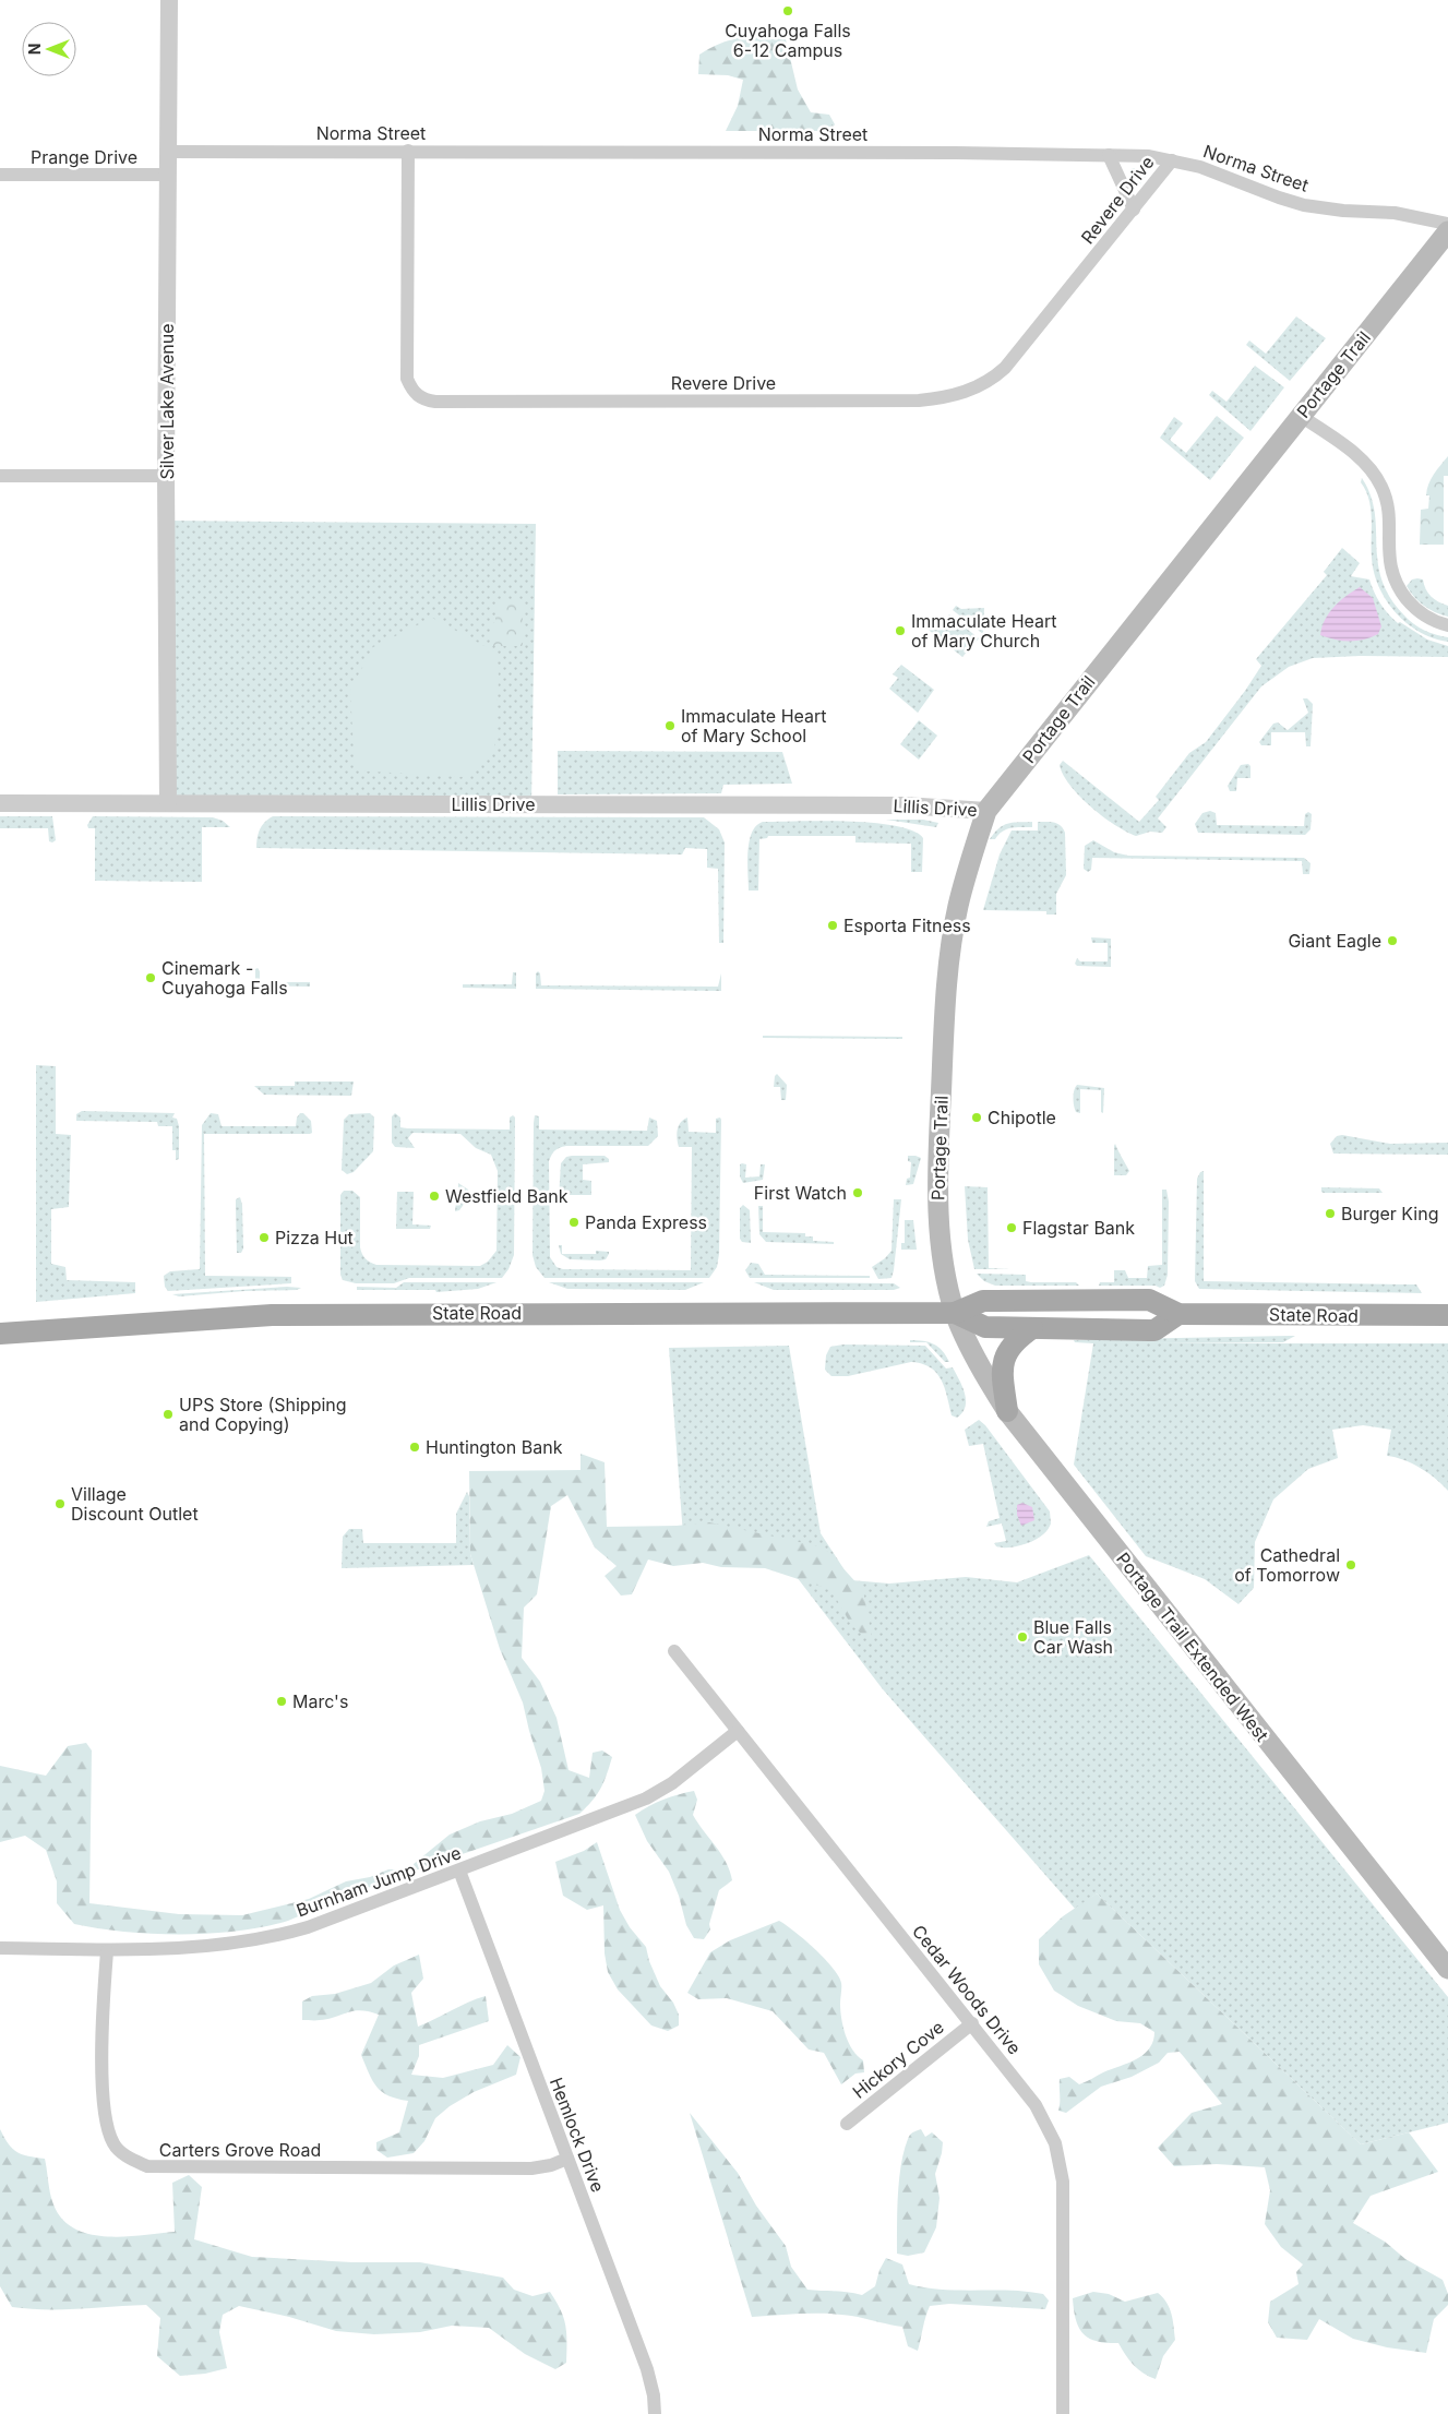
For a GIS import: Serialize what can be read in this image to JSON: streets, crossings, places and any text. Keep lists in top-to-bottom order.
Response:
{
  "streets": {
    "main road": ["Portage Trail", "State Road", "Portage Trail Extended West"],
    "street": [
      "Norma Street",
      "Prange Drive",
      "Revere Drive",
      "Silver Lake Avenue",
      "Lillis Drive",
      "Burnham Jump Drive",
      "Cedar Woods Drive",
      "Hickory Cove",
      "Hemlock Drive",
      "Carters Grove Road"
    ]
  },
  "crossings": [
    ["Norma Street", "Revere Drive"],
    ["Norma Street", "Silver Lake Avenue"],
    ["Prange Drive", "Silver Lake Avenue"],
    ["Portage Trail", "Lillis Drive"],
    ["Portage Trail", "State Road"],
    ["Portage Trail", "Portage Trail Extended West"],
    ["Silver Lake Avenue", "Lillis Drive"],
    ["State Road", "Portage Trail Extended West"],
    ["Burnham Jump Drive", "Cedar Woods Drive"],
    ["Burnham Jump Drive", "Hemlock Drive"],
    ["Burnham Jump Drive", "Carters Grove Road"],
    ["Cedar Woods Drive", "Hickory Cove"],
    ["Hemlock Drive", "Carters Grove Road"]
  ],
  "places": [
    "Cuyahoga Falls 6-12 Campus",
    "Immaculate Heart of Mary Church",
    "Immaculate Heart of Mary School",
    "Esporta Fitness",
    "Giant Eagle",
    "Cinemark - Cuyahoga Falls",
    "Chipotle",
    "First Watch",
    "Westfield Bank",
    "Burger King",
    "Panda Express",
    "Flagstar Bank",
    "Pizza Hut",
    "UPS Store (Shipping and Copying)",
    "Huntington Bank",
    "Village Discount Outlet",
    "Cathedral of Tomorrow",
    "Blue Falls Car Wash",
    "Marc's"
  ],
  "north": "left"
}
